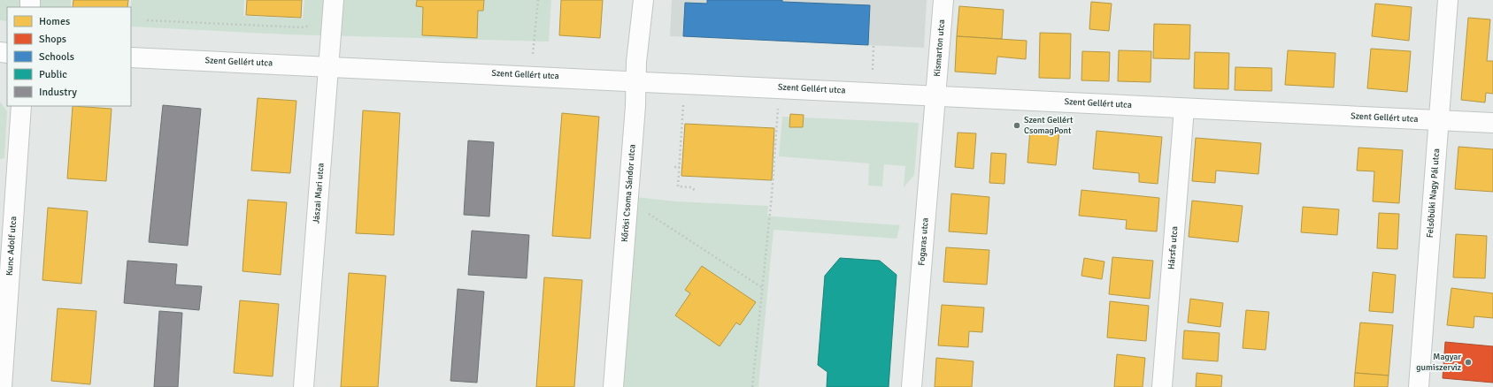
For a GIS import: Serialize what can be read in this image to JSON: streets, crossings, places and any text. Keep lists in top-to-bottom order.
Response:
{
  "streets": {
    "street": [
      "Kismarton utca",
      "Szent Gellért utca",
      "Jászai Mari utca",
      "Kőrösi Csoma Sándor utca",
      "Felsőbüki Nagy Pál utca",
      "Fogaras utca",
      "Kunc Adolf utca",
      "Hársfa utca"
    ]
  },
  "crossings": [
    ["Kismarton utca", "Szent Gellért utca"],
    ["Kismarton utca", "Fogaras utca"],
    ["Szent Gellért utca", "Jászai Mari utca"],
    ["Szent Gellért utca", "Kőrösi Csoma Sándor utca"],
    ["Szent Gellért utca", "Felsőbüki Nagy Pál utca"],
    ["Szent Gellért utca", "Fogaras utca"],
    ["Szent Gellért utca", "Hársfa utca"]
  ],
  "places": ["Szent Gellért CsomagPont", "Magyar gumiszerviz"],
  "legend": [
    "Homes",
    "Shops",
    "Schools",
    "Public",
    "Industry"
  ]
}
